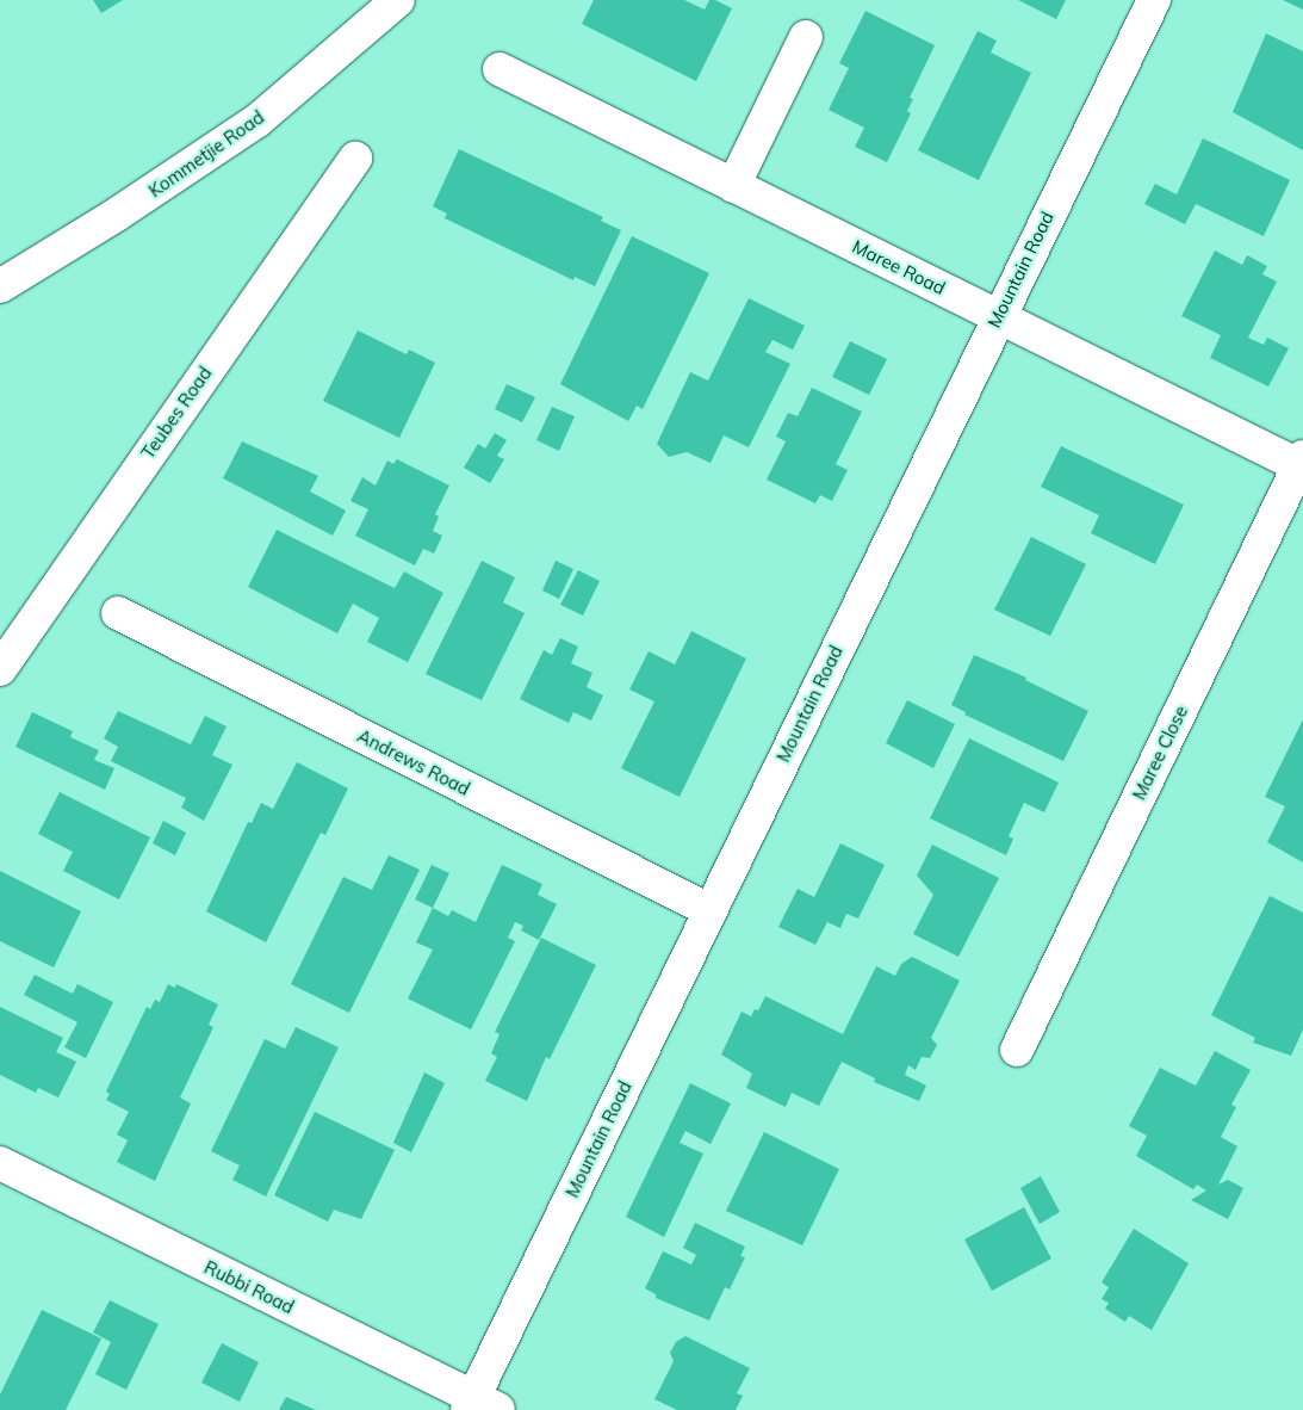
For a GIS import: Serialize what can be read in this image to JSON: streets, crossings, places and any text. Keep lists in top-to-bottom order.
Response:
{
  "streets": {
    "street": [
      "Kommetjie Road",
      "Maree Road",
      "Mountain Road",
      "Teubes Road",
      "Maree Close",
      "Andrews Road",
      "Rubbi Road"
    ]
  },
  "crossings": [
    ["Maree Road", "Mountain Road"],
    ["Maree Road", "Maree Close"],
    ["Mountain Road", "Andrews Road"],
    ["Mountain Road", "Rubbi Road"]
  ]
}
